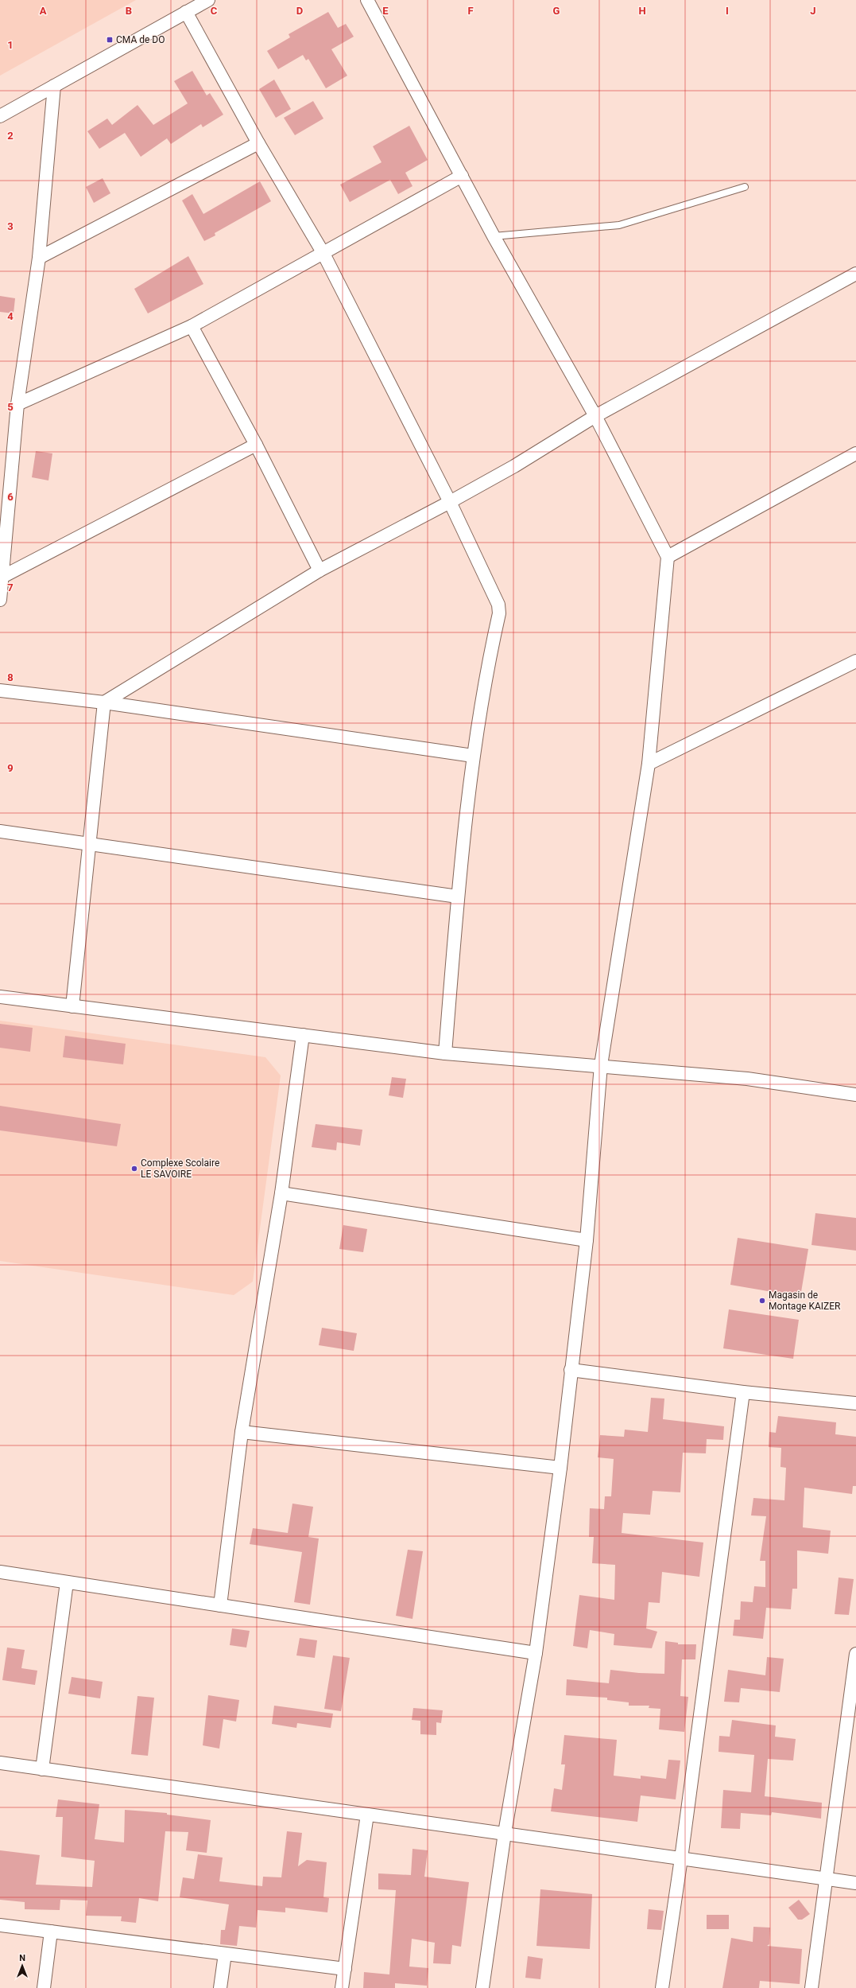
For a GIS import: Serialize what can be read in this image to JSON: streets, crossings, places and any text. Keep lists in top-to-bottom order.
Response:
{
  "places": {
    "transit": ["CMA de DO"],
    "other": ["Complexe Scolaire LE SAVOIRE", "Magasin de Montage KAIZER"]
  },
  "north": "top",
  "grid": {
    "columns": [
      "A",
      "B",
      "C",
      "D",
      "E",
      "F",
      "G",
      "H",
      "I",
      "J"
    ],
    "rows": [
      "1",
      "2",
      "3",
      "4",
      "5",
      "6",
      "7",
      "8",
      "9"
    ]
  }
}
